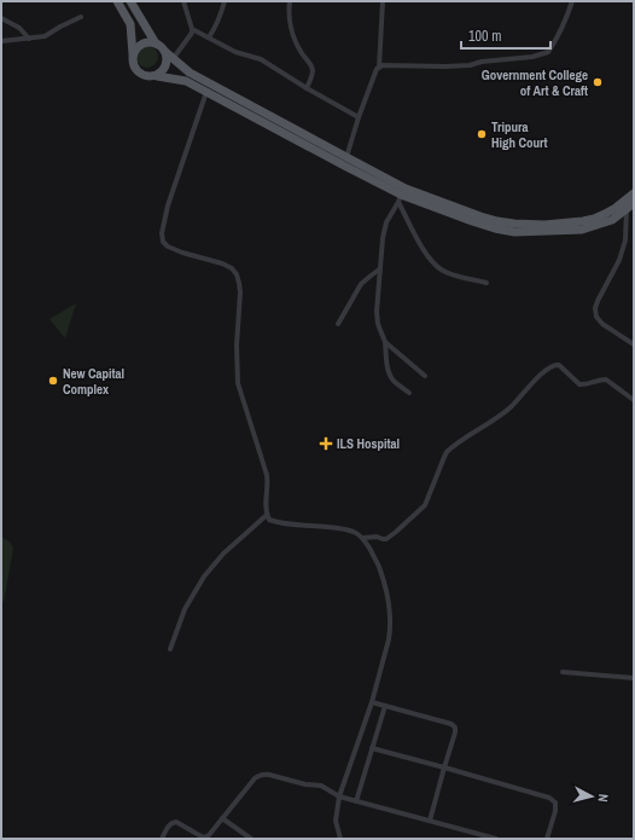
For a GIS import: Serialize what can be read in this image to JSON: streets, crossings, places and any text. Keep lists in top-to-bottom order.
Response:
{
  "places": {
    "other": ["Government College of Art & Craft", "Tripura High Court", "New Capital Complex"],
    "health": ["ILS Hospital"]
  },
  "scale_bar": "100 m",
  "north": "right"
}
